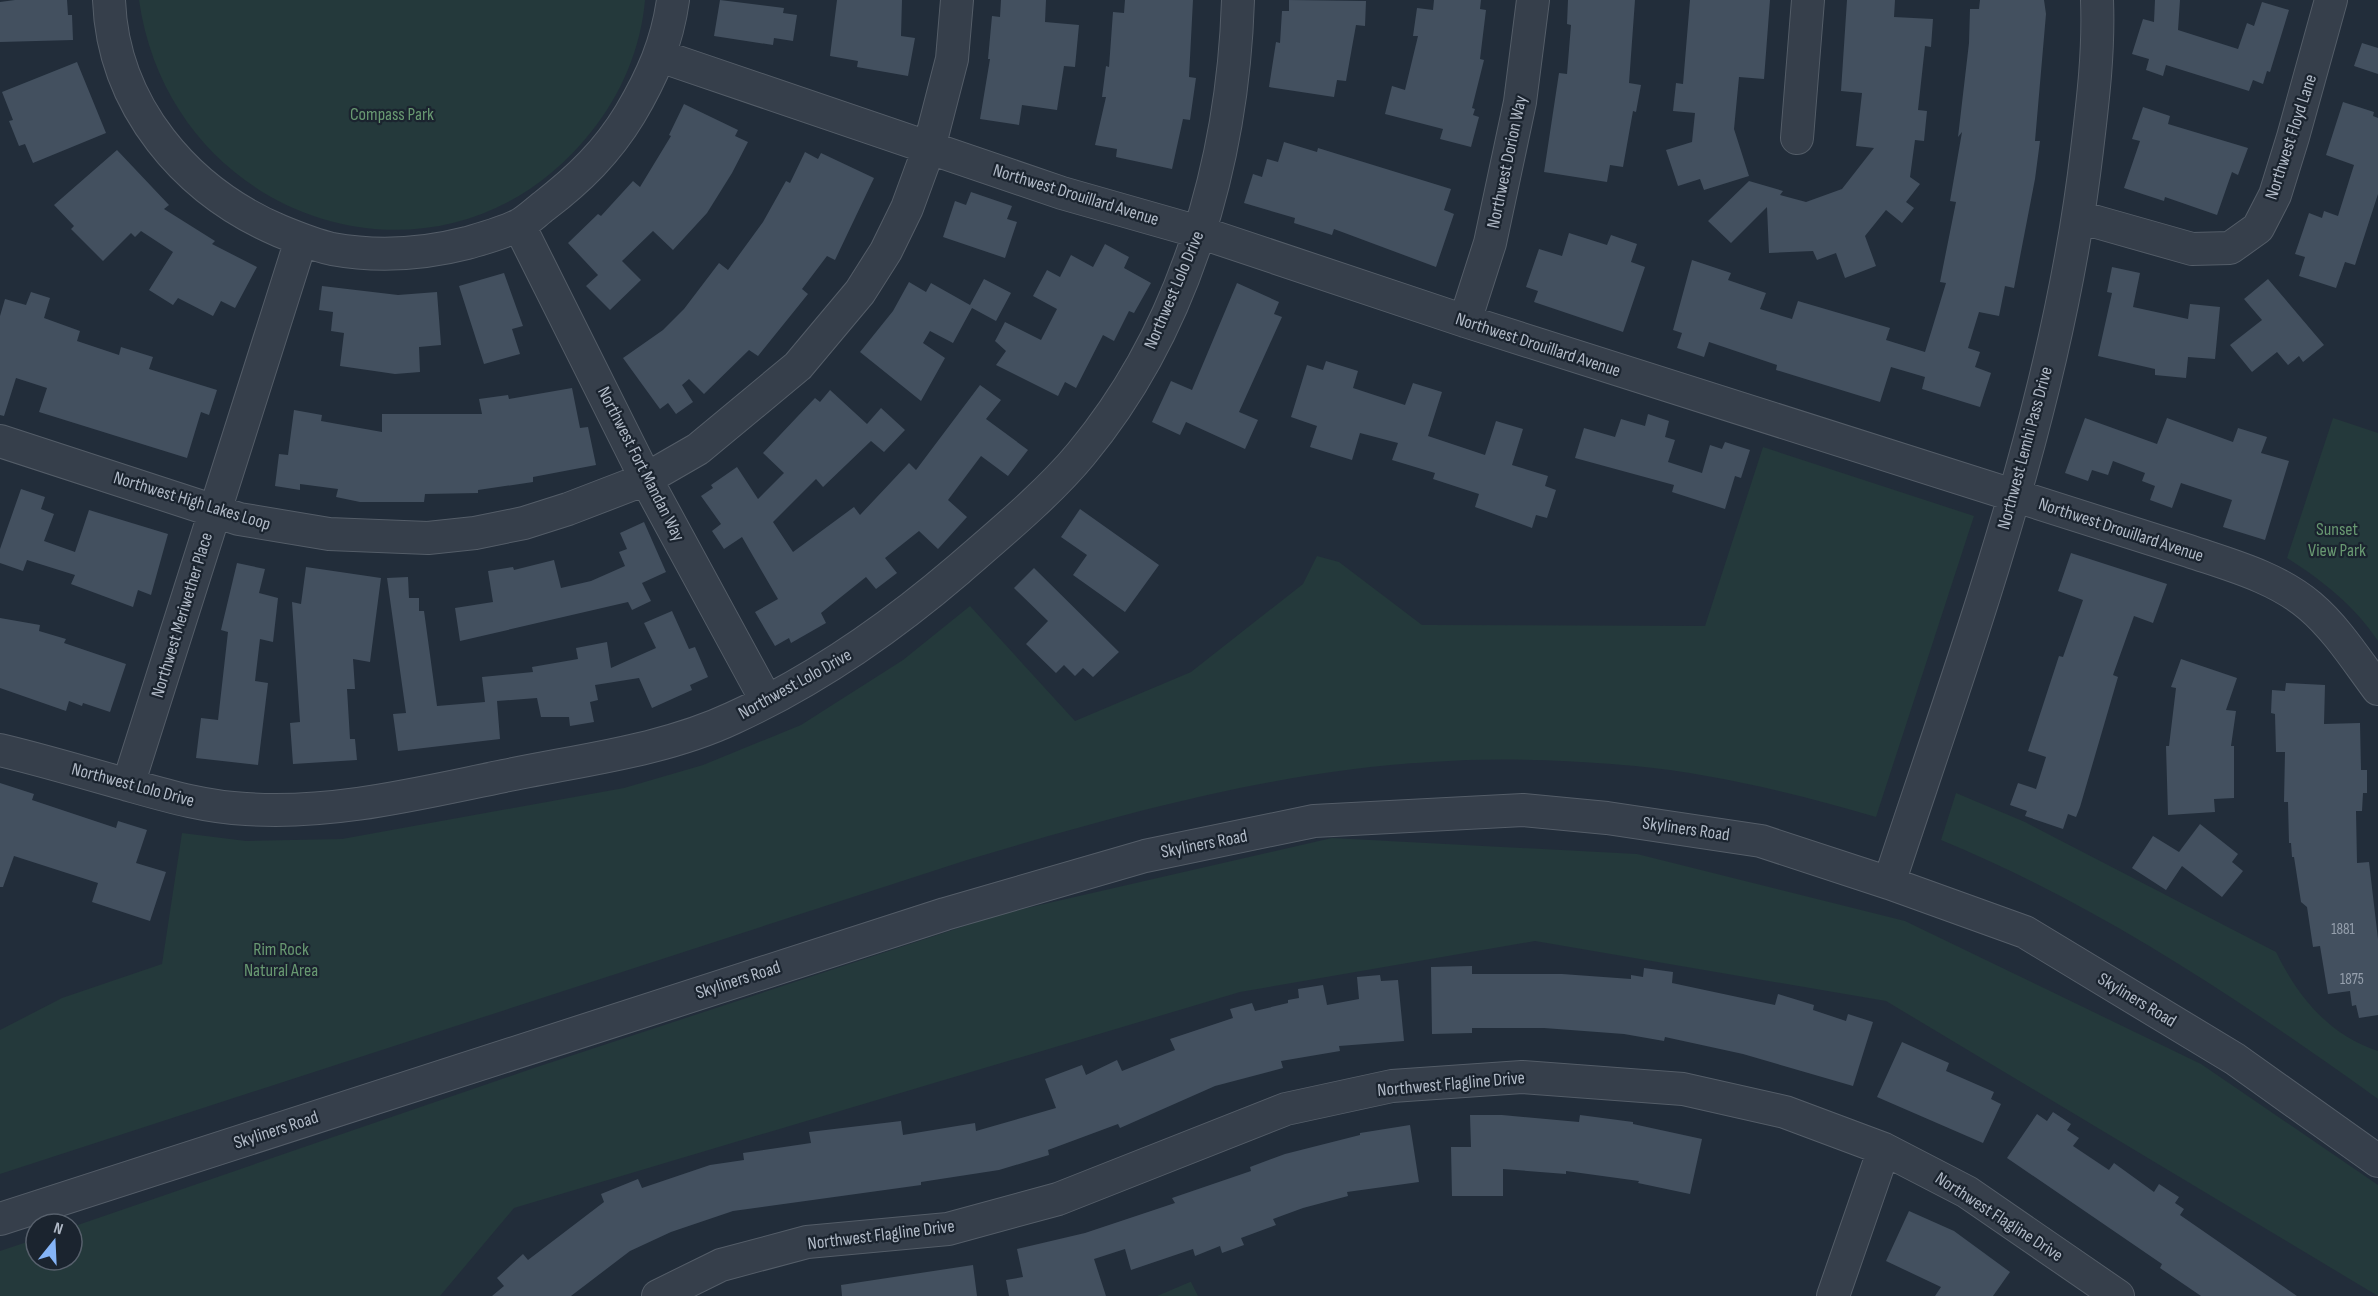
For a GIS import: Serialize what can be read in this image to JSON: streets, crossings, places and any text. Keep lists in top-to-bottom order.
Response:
{
  "streets": {
    "street": [
      "Northwest Floyd Lane",
      "Northwest Dorion Way",
      "Northwest Drouillard Avenue",
      "Northwest Lolo Drive",
      "Northwest Lemhi Pass Drive",
      "Northwest Fort Mandan Way",
      "Northwest High Lakes Loop",
      "Northwest Meriwether Place",
      "Skyliners Road",
      "Northwest Flagline Drive"
    ]
  },
  "crossings": [
    ["Northwest Floyd Lane", "Northwest Lemhi Pass Drive"],
    ["Northwest Dorion Way", "Northwest Drouillard Avenue"],
    ["Northwest Drouillard Avenue", "Northwest Lolo Drive"],
    ["Northwest Drouillard Avenue", "Northwest Lemhi Pass Drive"],
    ["Northwest Drouillard Avenue", "Northwest High Lakes Loop"],
    ["Northwest Lolo Drive", "Northwest Fort Mandan Way"],
    ["Northwest Lolo Drive", "Northwest Meriwether Place"],
    ["Northwest Lemhi Pass Drive", "Skyliners Road"],
    ["Northwest Fort Mandan Way", "Northwest High Lakes Loop"],
    ["Northwest High Lakes Loop", "Northwest Meriwether Place"]
  ],
  "parks": ["Compass Park", "Sunset View Park", "Rim Rock Natural Area"],
  "house_numbers": ["1881", "1875"],
  "north": "top"
}
